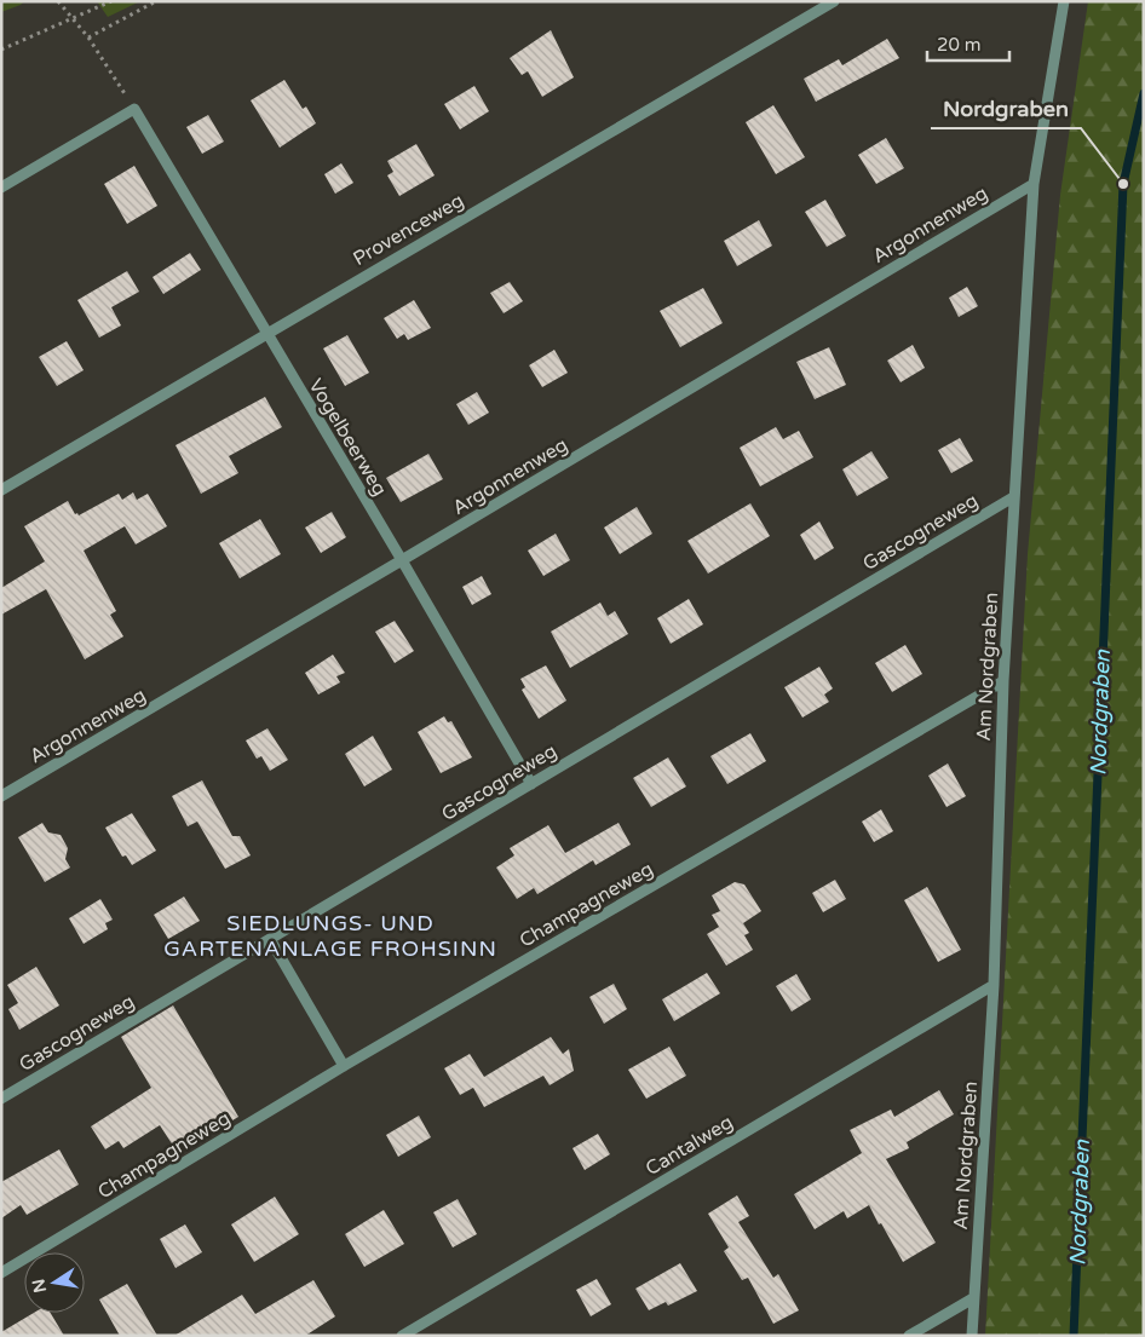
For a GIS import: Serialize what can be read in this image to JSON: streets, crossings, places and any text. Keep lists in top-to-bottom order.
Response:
{
  "streets": {
    "lane": [
      "Argonnenweg",
      "Provenceweg",
      "Vogelbeerweg",
      "Gascogneweg",
      "Am Nordgraben",
      "Champagneweg",
      "Cantalweg"
    ]
  },
  "crossings": [
    ["Argonnenweg", "Vogelbeerweg"],
    ["Argonnenweg", "Am Nordgraben"],
    ["Provenceweg", "Vogelbeerweg"],
    ["Vogelbeerweg", "Gascogneweg"],
    ["Gascogneweg", "Am Nordgraben"],
    ["Am Nordgraben", "Champagneweg"],
    ["Am Nordgraben", "Cantalweg"]
  ],
  "districts": ["SIEDLUNGS- UND GARTENANLAGE FROHSINN"],
  "water": ["Nordgraben"],
  "places": ["Nordgraben"],
  "scale_bar": "20 m",
  "north": "left"
}
